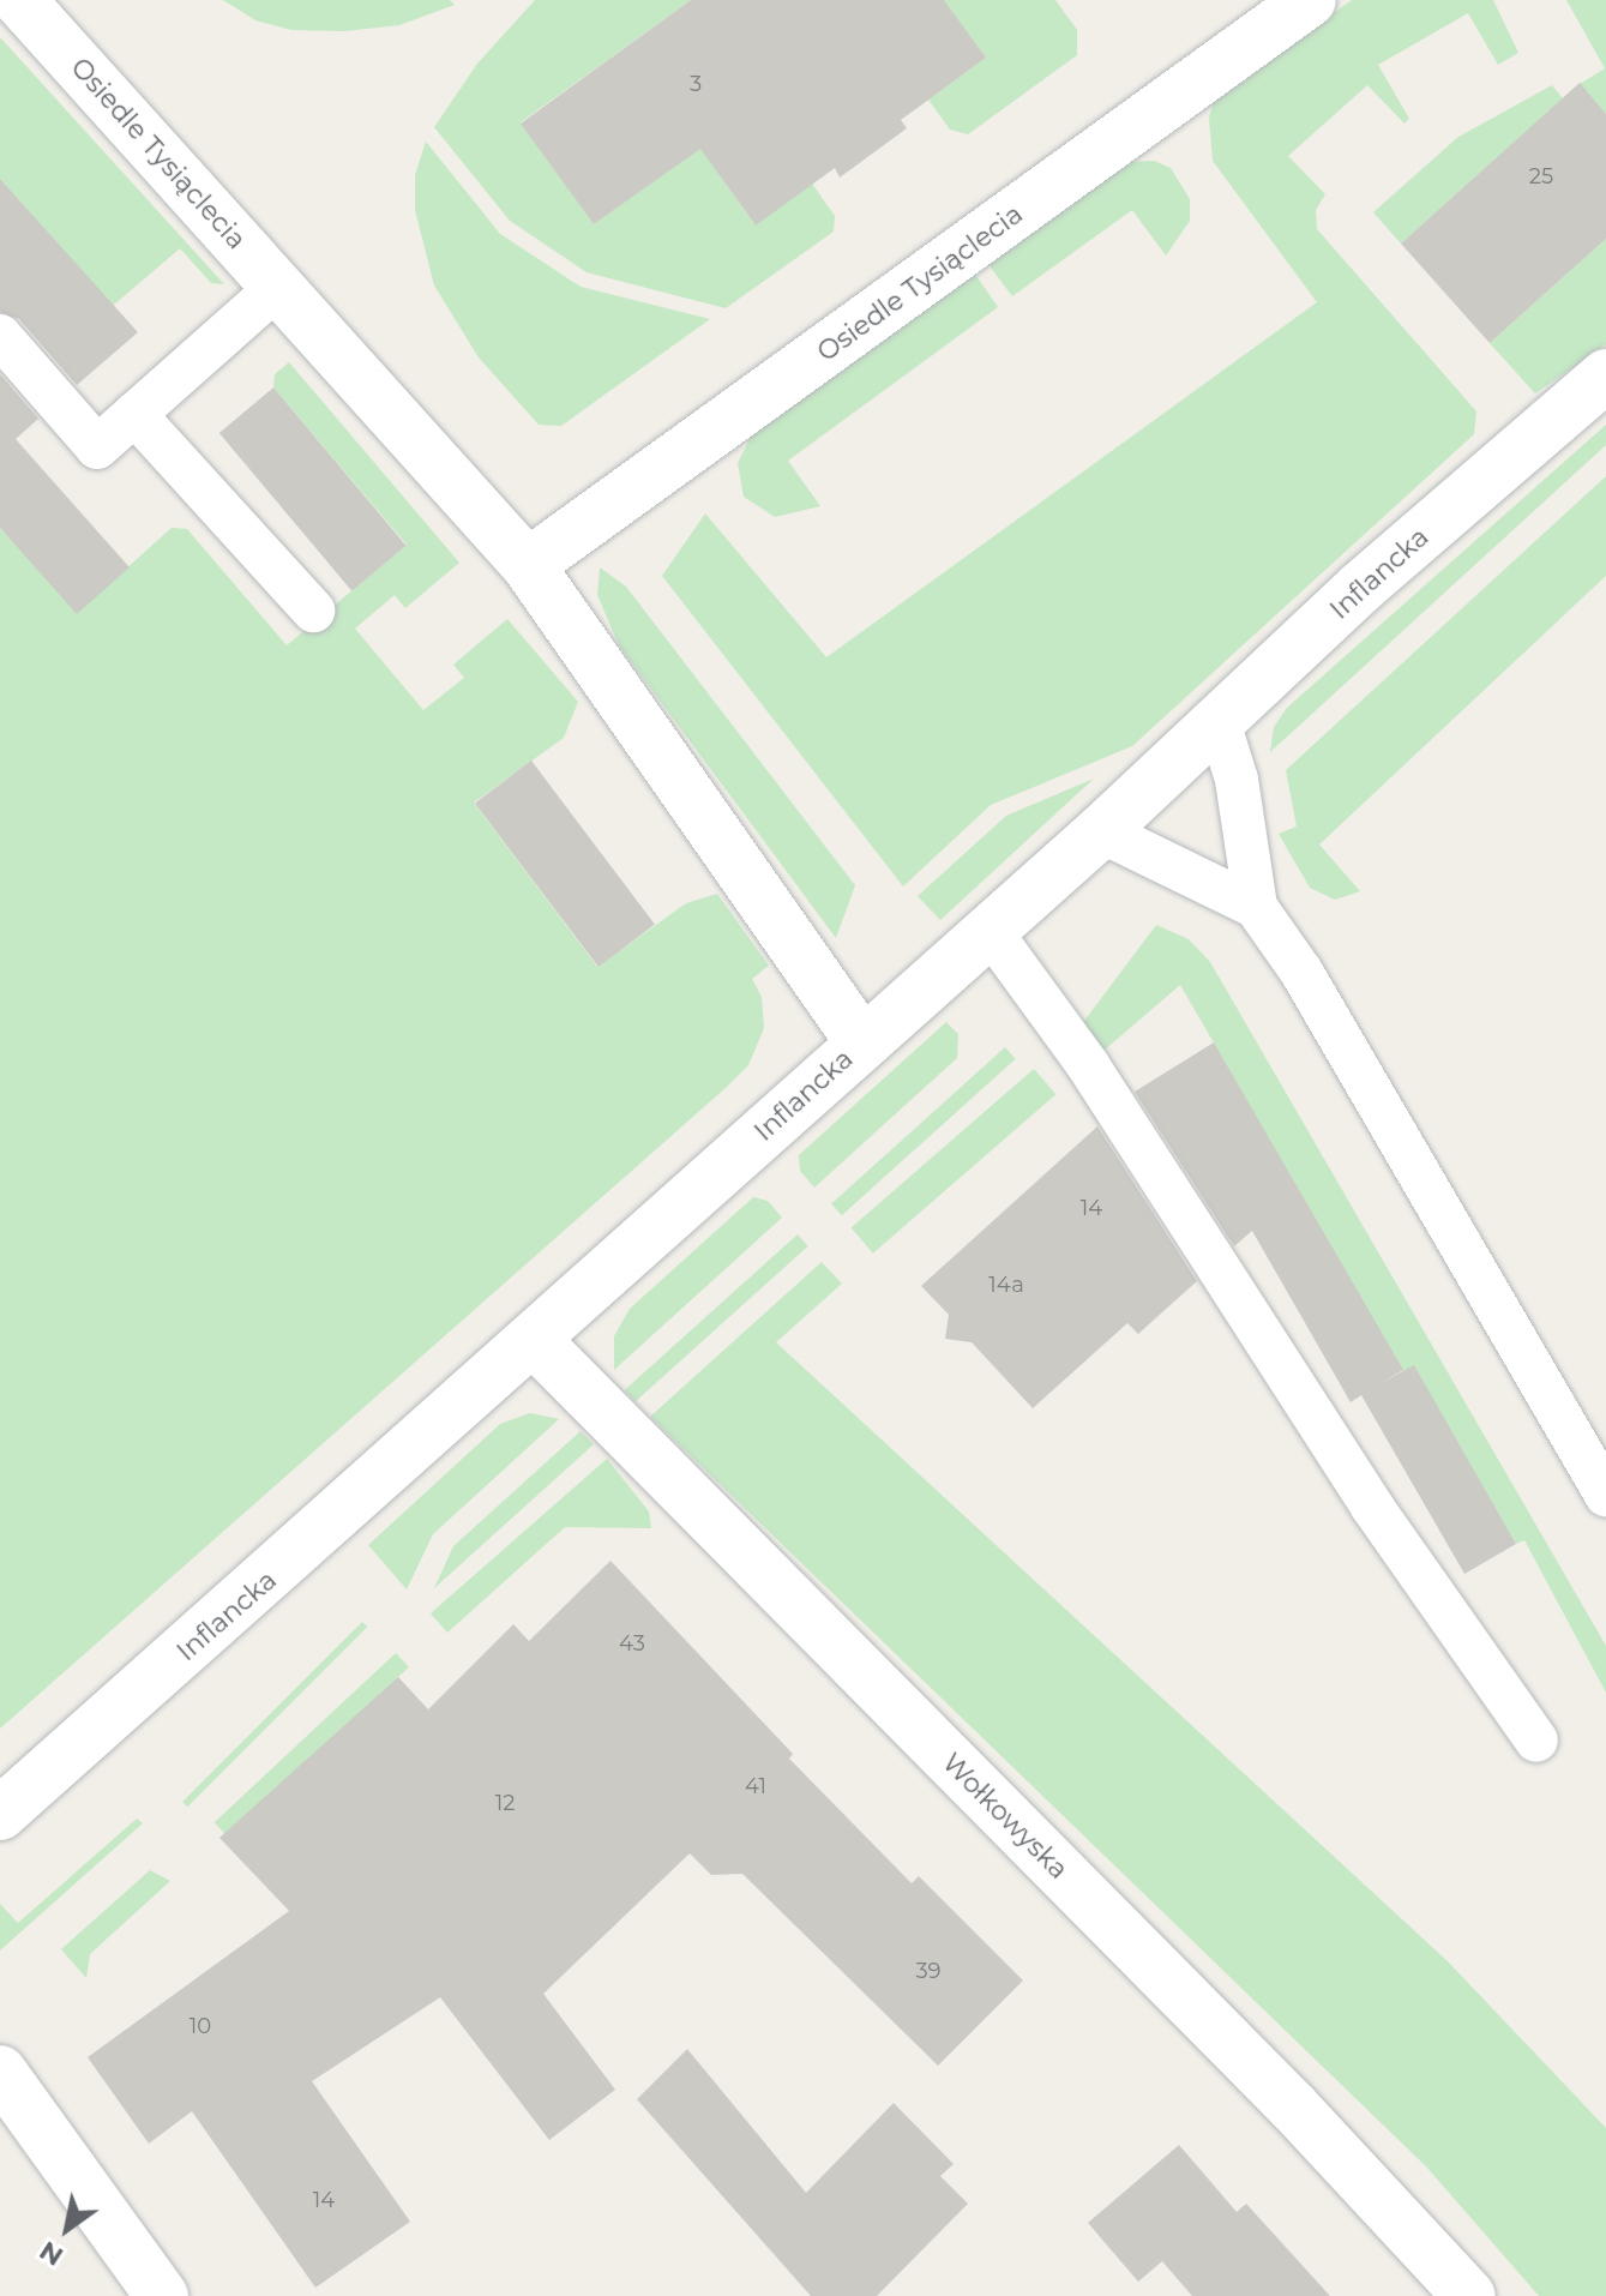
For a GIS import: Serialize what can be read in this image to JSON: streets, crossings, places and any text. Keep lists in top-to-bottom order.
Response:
{
  "streets": {
    "street": ["Osiedle Tysiąclecia", "Inflancka", "Wołkowyska"]
  },
  "crossings": [
    ["Osiedle Tysiąclecia", "Inflancka"],
    ["Inflancka", "Wołkowyska"]
  ],
  "house_numbers": [
    "3",
    "25",
    "14",
    "14a",
    "43",
    "41",
    "12",
    "39",
    "10",
    "14"
  ],
  "north": "bottom left"
}
